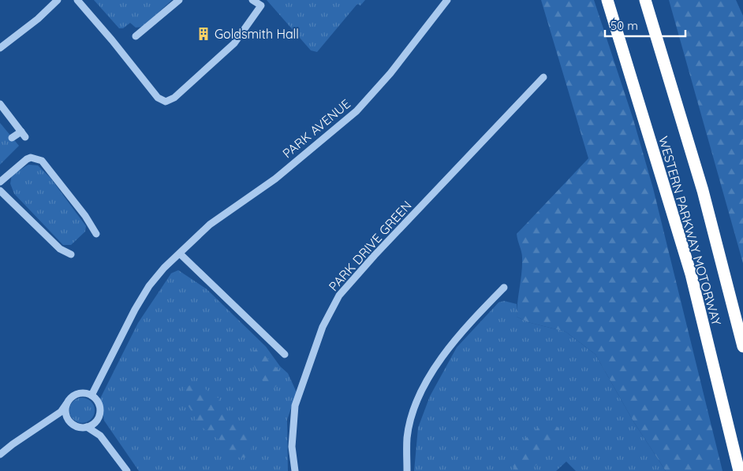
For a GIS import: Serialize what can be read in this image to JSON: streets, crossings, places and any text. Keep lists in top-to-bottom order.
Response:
{
  "streets": {
    "highway": ["WESTERN PARKWAY MOTORWAY"],
    "street": ["PARK AVENUE", "PARK DRIVE GREEN"]
  },
  "places": {
    "building": ["Goldsmith Hall"]
  },
  "scale_bar": "50 m"
}
